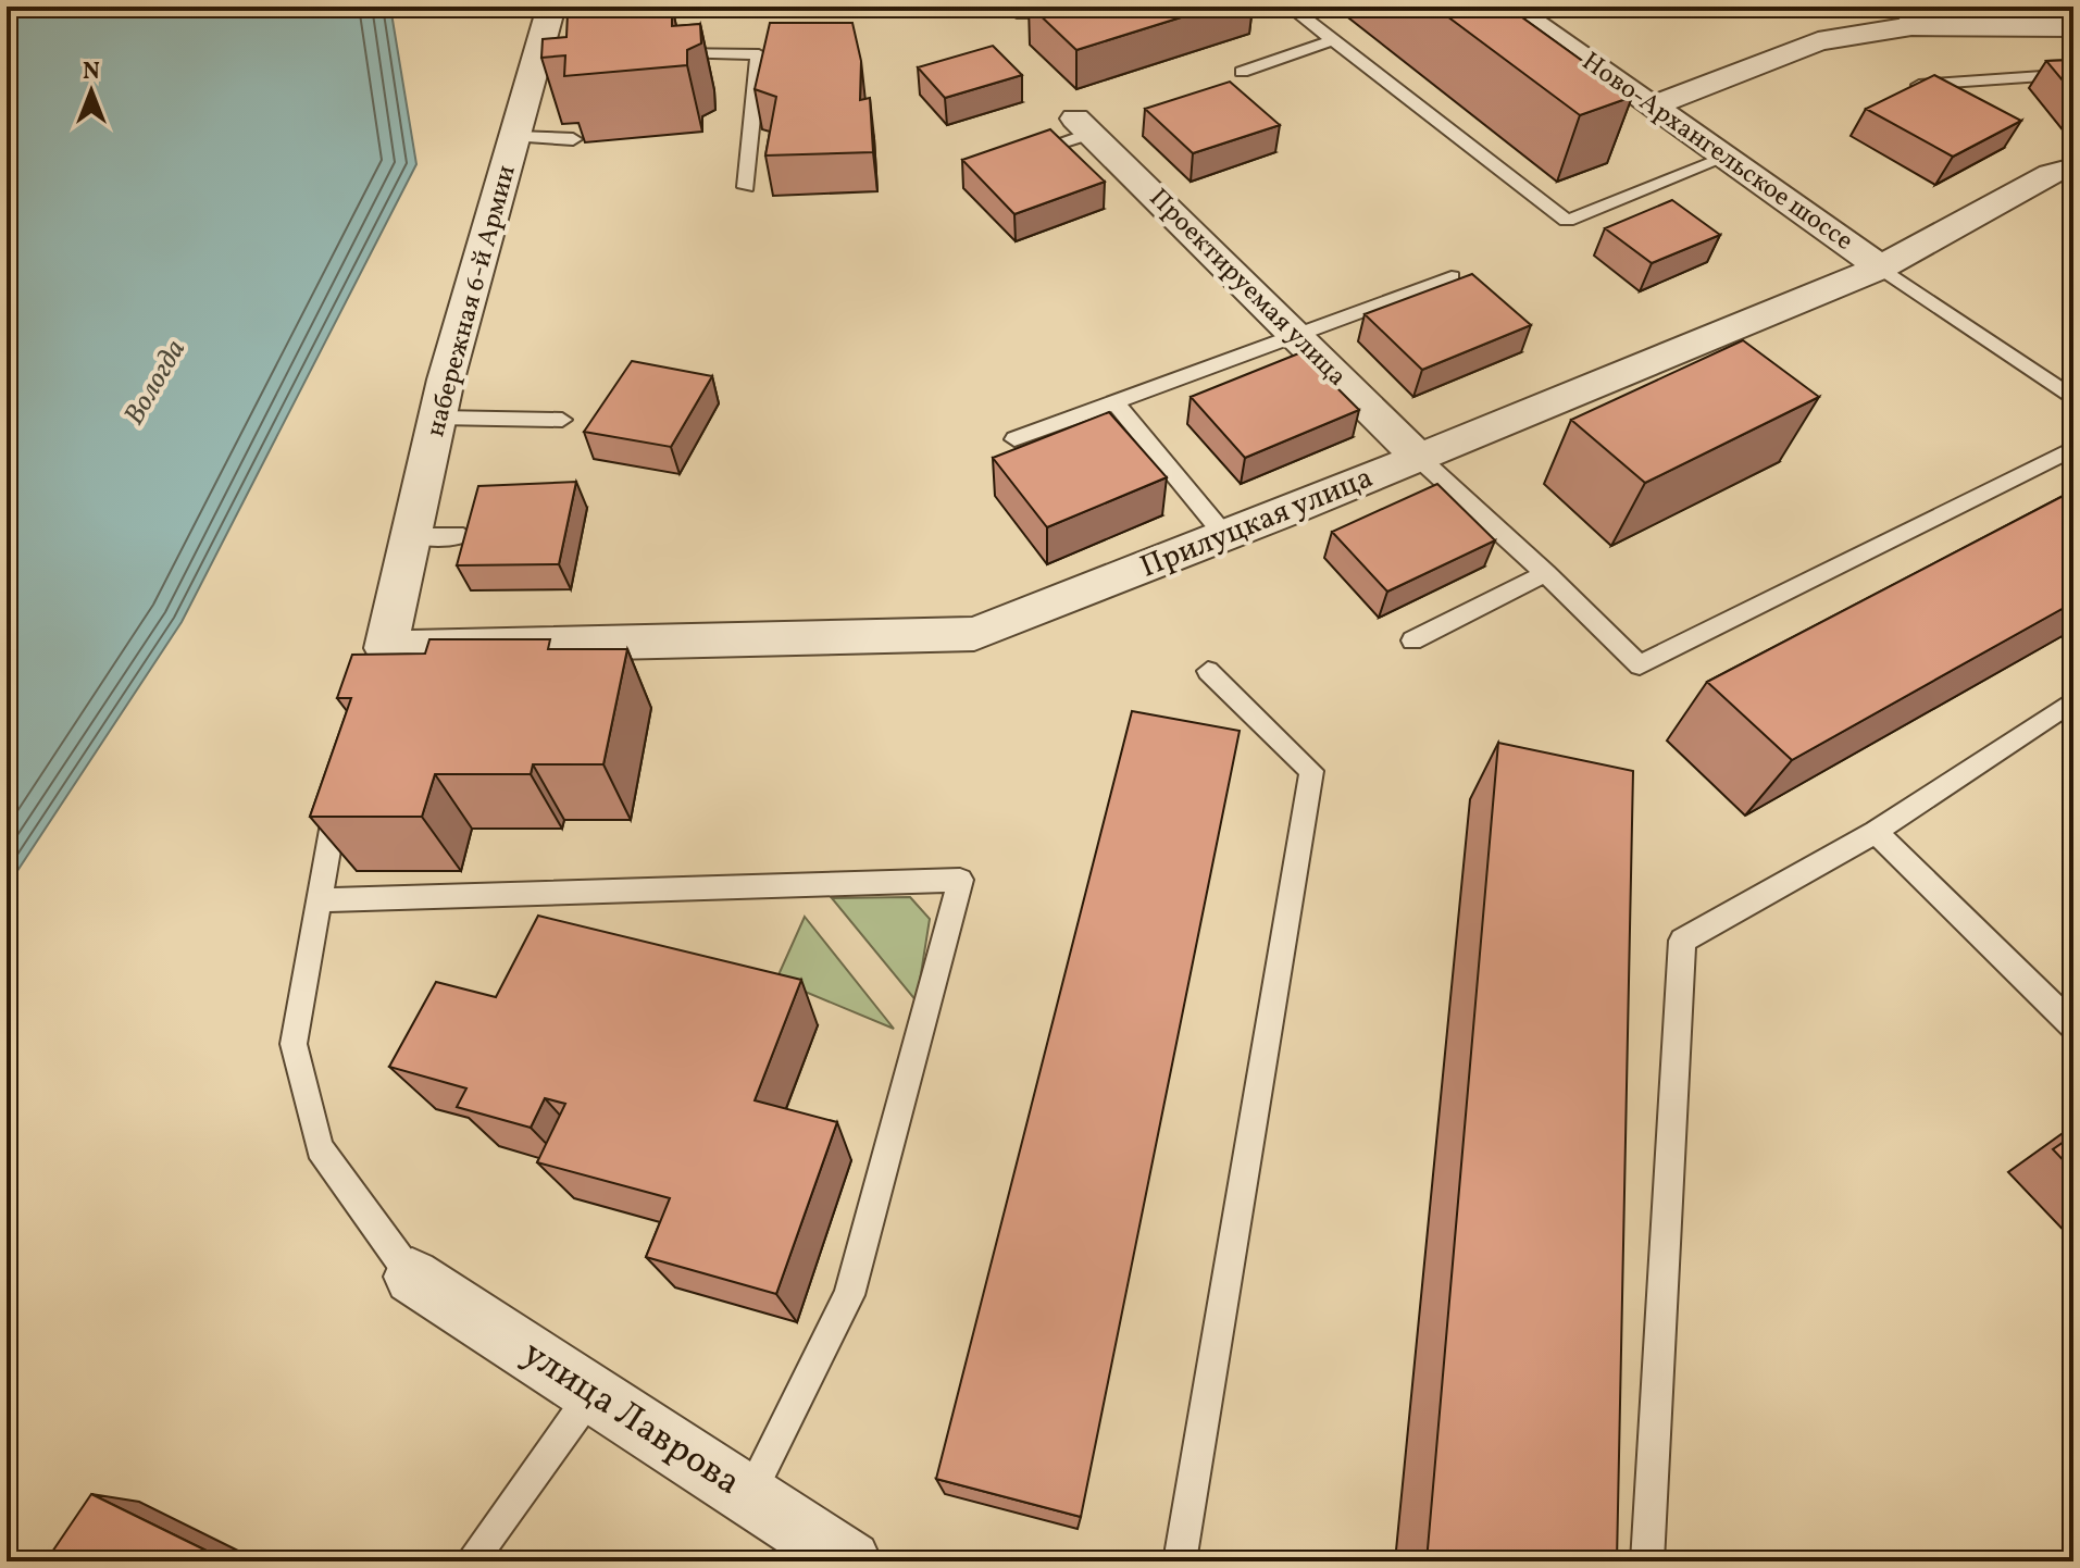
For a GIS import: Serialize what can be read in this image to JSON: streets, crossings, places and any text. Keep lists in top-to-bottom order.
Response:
{
  "streets": {
    "street": [
      "Ново-Архангельское шоссе",
      "Проектируемая улица",
      "набережная 6-й Армии",
      "Прилуцкая улица",
      "улица Лаврова"
    ]
  },
  "crossings": [
    ["Ново-Архангельское шоссе", "Прилуцкая улица"],
    ["Проектируемая улица", "Прилуцкая улица"],
    ["набережная 6-й Армии", "Прилуцкая улица"]
  ],
  "water": ["Вологда"],
  "north": "top"
}
